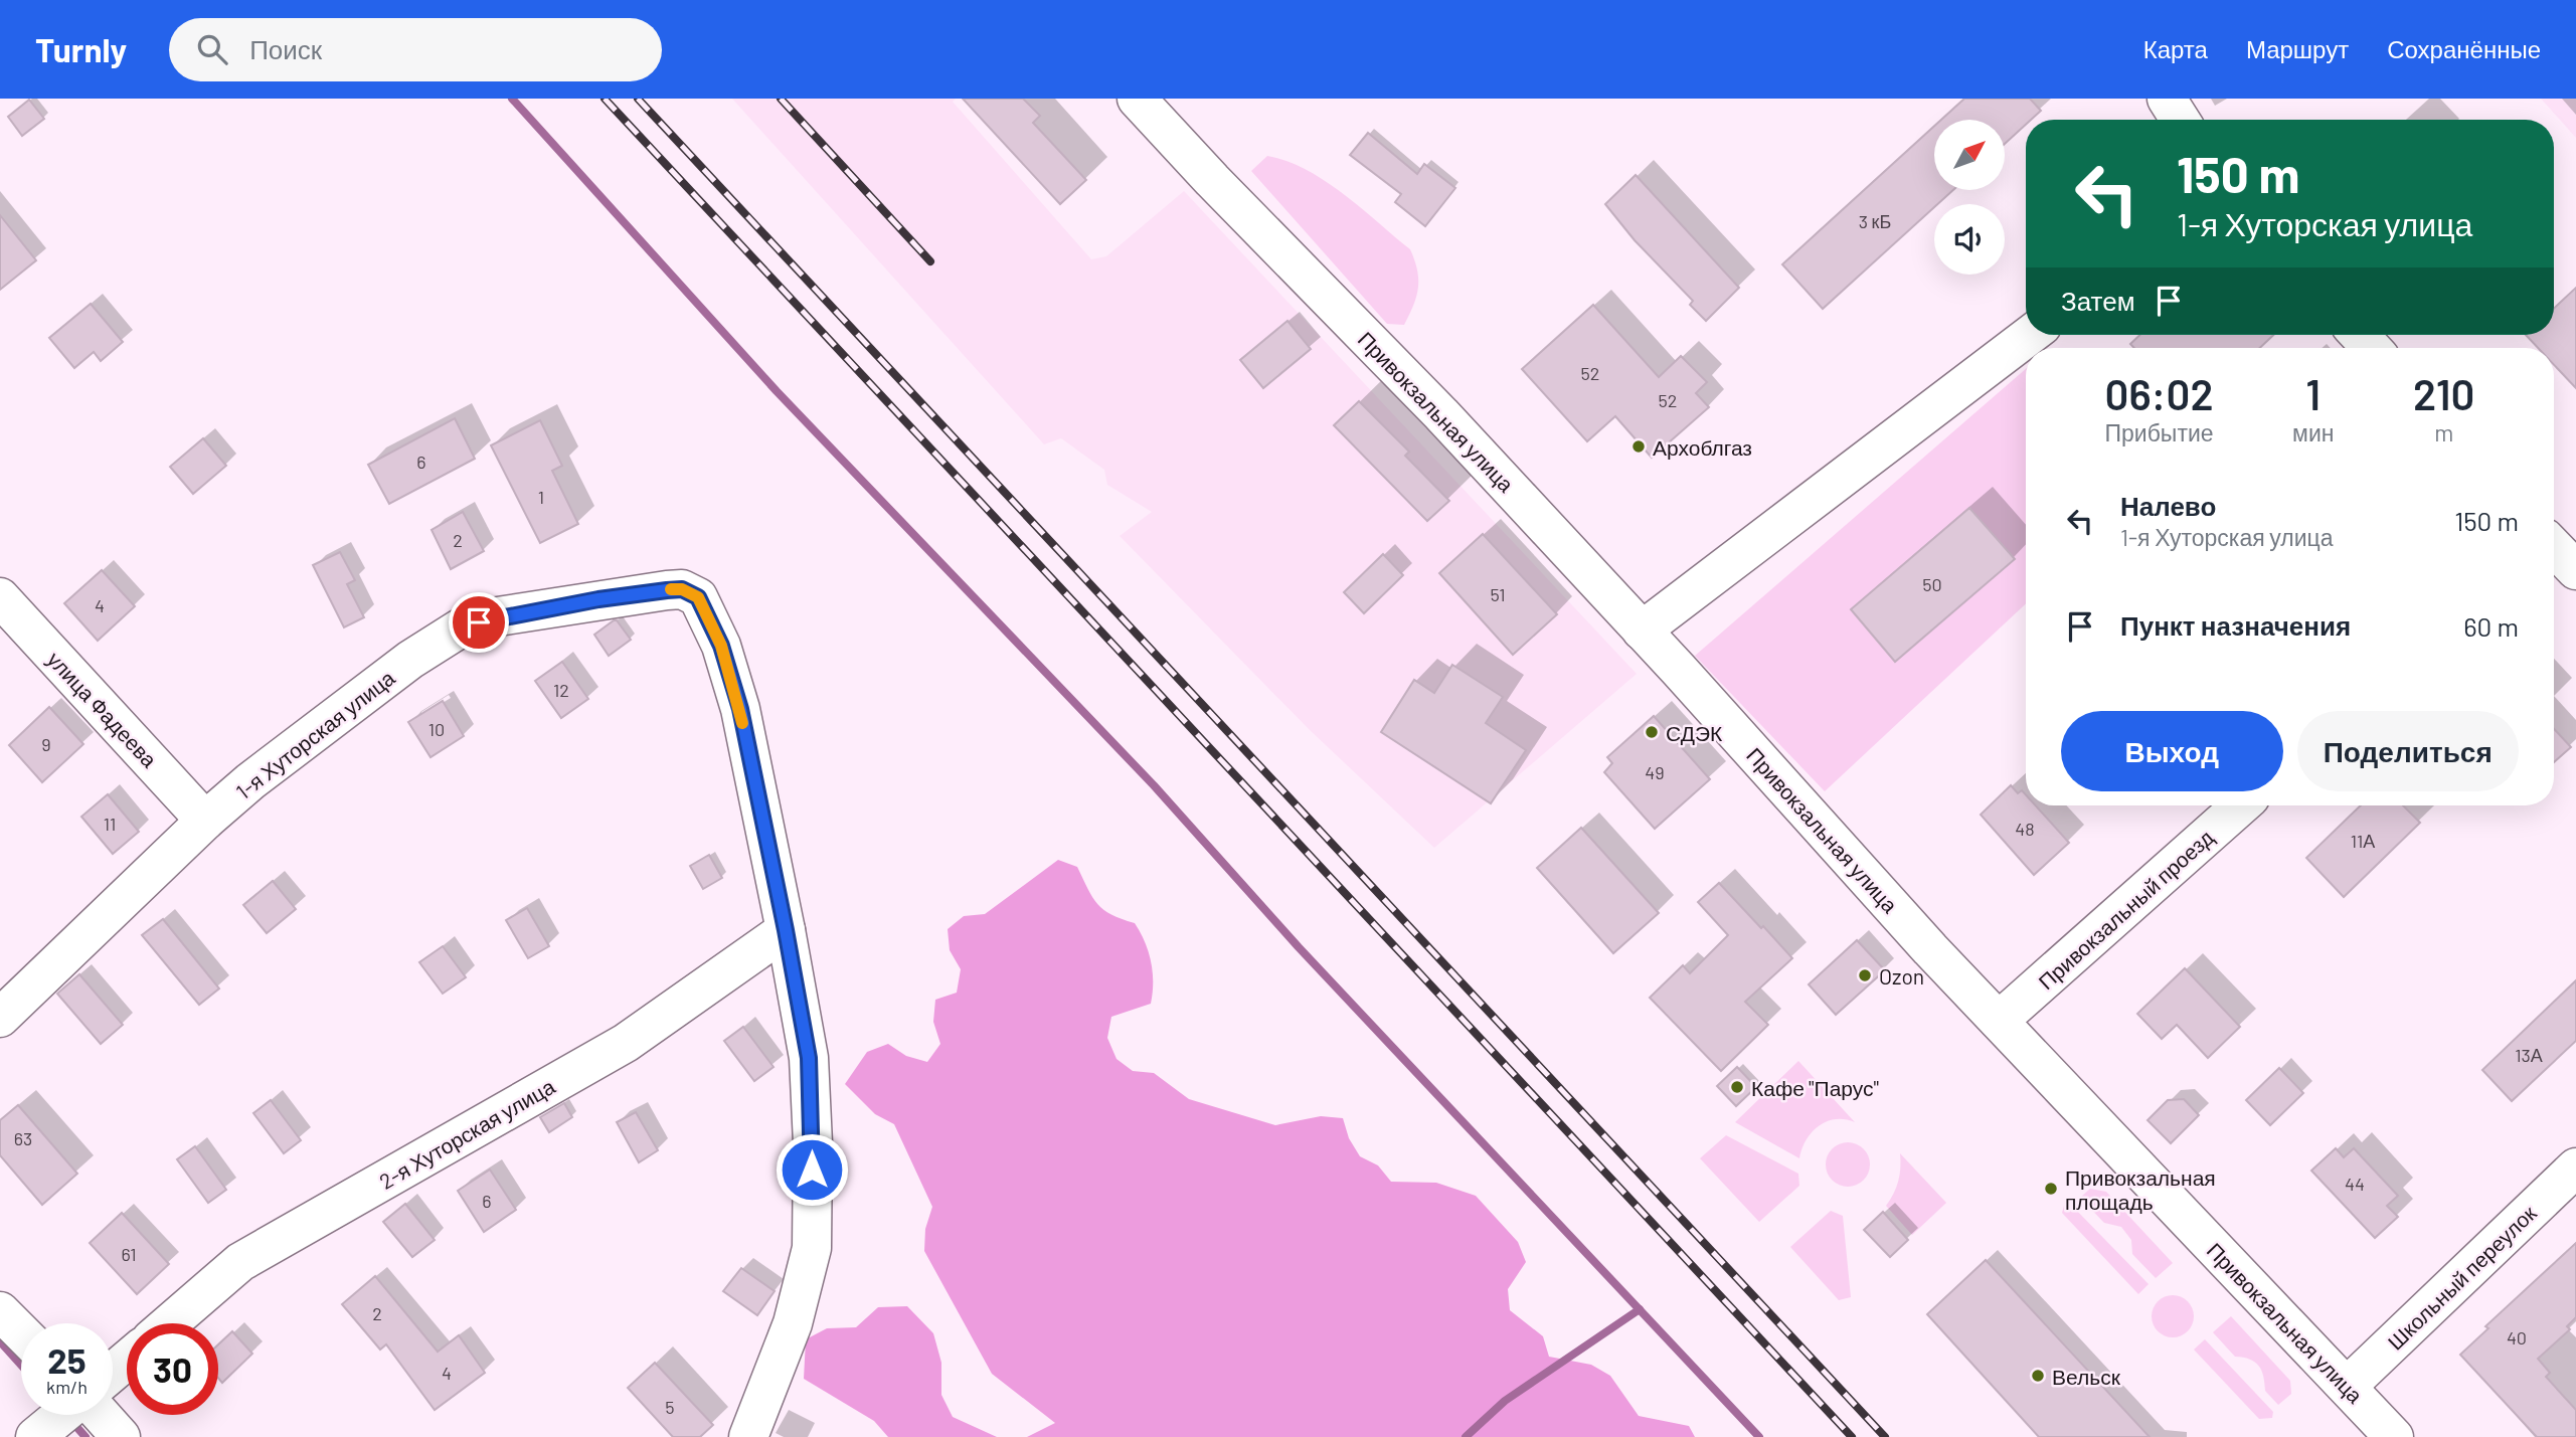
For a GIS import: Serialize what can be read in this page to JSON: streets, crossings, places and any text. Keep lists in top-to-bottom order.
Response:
{
  "streets": {
    "street": [
      "Привокзальная улица",
      "улица Фадеева",
      "1-я Хуторская улица",
      "Привокзальный проезд",
      "2-я Хуторская улица",
      "Школьный переулок"
    ]
  },
  "crossings": [
    ["Привокзальная улица", "Привокзальный проезд"],
    ["Привокзальная улица", "Школьный переулок"],
    ["улица Фадеева", "1-я Хуторская улица"],
    ["1-я Хуторская улица", "2-я Хуторская улица"]
  ],
  "places": [
    "Архоблгаз",
    "СДЭК",
    "Ozon",
    "Кафе \"Парус\"",
    "Привокзальная площадь",
    "Вельск"
  ],
  "house_numbers": [
    "3 кБ",
    "52",
    "52",
    "6",
    "1",
    "2",
    "50",
    "51",
    "4",
    "12",
    "10",
    "9",
    "49",
    "11",
    "48",
    "11А",
    "13А",
    "63",
    "44",
    "6",
    "61",
    "2",
    "40",
    "4",
    "5"
  ],
  "north": "top right",
  "page": {
    "header": "Turnly",
    "search": "Поиск",
    "nav": ["Карта", "Маршрут", "Сохранённые"],
    "turn": ["150 m", "1-я Хуторская улица"],
    "then": "Затем",
    "eta": [
      "06:02",
      "Прибытие",
      "1",
      "мин",
      "210",
      "m"
    ],
    "list": [
      {
        "name": "Налево",
        "note": "1-я Хуторская улица",
        "value": "150 m"
      },
      {
        "name": "Пункт назначения",
        "value": "60 m"
      }
    ],
    "buttons": ["Выход", "Поделиться"],
    "speed": "25 km/h",
    "limit": "30"
  }
}
